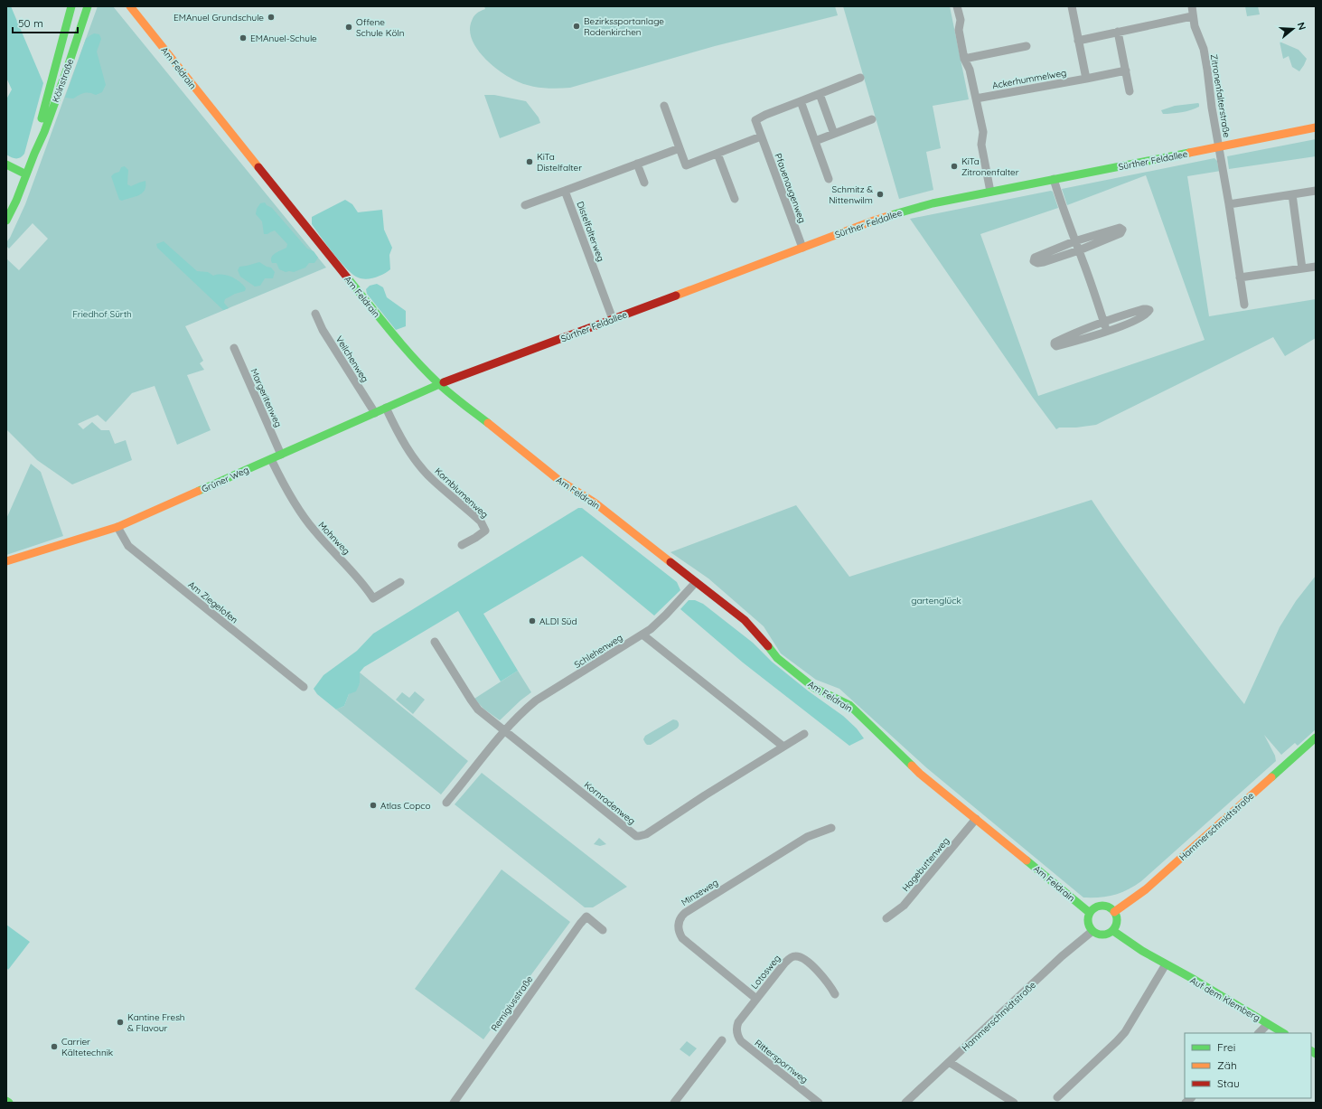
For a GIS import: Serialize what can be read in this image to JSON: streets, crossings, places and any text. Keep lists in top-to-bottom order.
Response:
{
  "streets": {
    "street": [
      "Am Feldrain",
      "Ackerhummelweg",
      "Kölnstraße",
      "Zitronenfalterstraße",
      "Sürther Feldallee",
      "Pfauenaugenweg",
      "Distelfalterweg",
      "Veilchenweg",
      "Margeritenweg",
      "Grüner Weg",
      "Kornblumenweg",
      "Mohnweg",
      "Am Ziegelofen",
      "Schlehenweg",
      "Kornradenweg",
      "Hammerschmidtstraße",
      "Hagebuttenweg",
      "Minzeweg",
      "Lotosweg",
      "Auf dem Klemberg",
      "Remigiusstraße",
      "Ritterspornweg"
    ]
  },
  "crossings": [
    ["Am Feldrain", "Sürther Feldallee"],
    ["Am Feldrain", "Grüner Weg"],
    ["Am Feldrain", "Schlehenweg"],
    ["Am Feldrain", "Hammerschmidtstraße"],
    ["Am Feldrain", "Hagebuttenweg"],
    ["Am Feldrain", "Auf dem Klemberg"],
    ["Zitronenfalterstraße", "Sürther Feldallee"],
    ["Sürther Feldallee", "Pfauenaugenweg"],
    ["Sürther Feldallee", "Distelfalterweg"],
    ["Sürther Feldallee", "Grüner Weg"],
    ["Veilchenweg", "Grüner Weg"],
    ["Margeritenweg", "Grüner Weg"],
    ["Grüner Weg", "Kornblumenweg"],
    ["Grüner Weg", "Mohnweg"],
    ["Grüner Weg", "Am Ziegelofen"],
    ["Schlehenweg", "Kornradenweg"],
    ["Hammerschmidtstraße", "Auf dem Klemberg"],
    ["Minzeweg", "Lotosweg"],
    ["Lotosweg", "Ritterspornweg"]
  ],
  "parks": ["Friedhof Sürth", "gartenglück"],
  "places": [
    "EMAnuel Grundschule",
    "Bezirkssportanlage Rodenkirchen",
    "Offene Schule Köln",
    "EMAnuel-Schule",
    "KiTa Distelfalter",
    "KiTa Zitronenfalter",
    "Schmitz & Nittenwilm",
    "ALDI Süd",
    "Atlas Copco",
    "Kantine Fresh & Flavour",
    "Carrier Kältetechnik"
  ],
  "legend": ["Frei", "Zäh", "Stau"],
  "scale_bar": "50 m",
  "north": "right"
}
